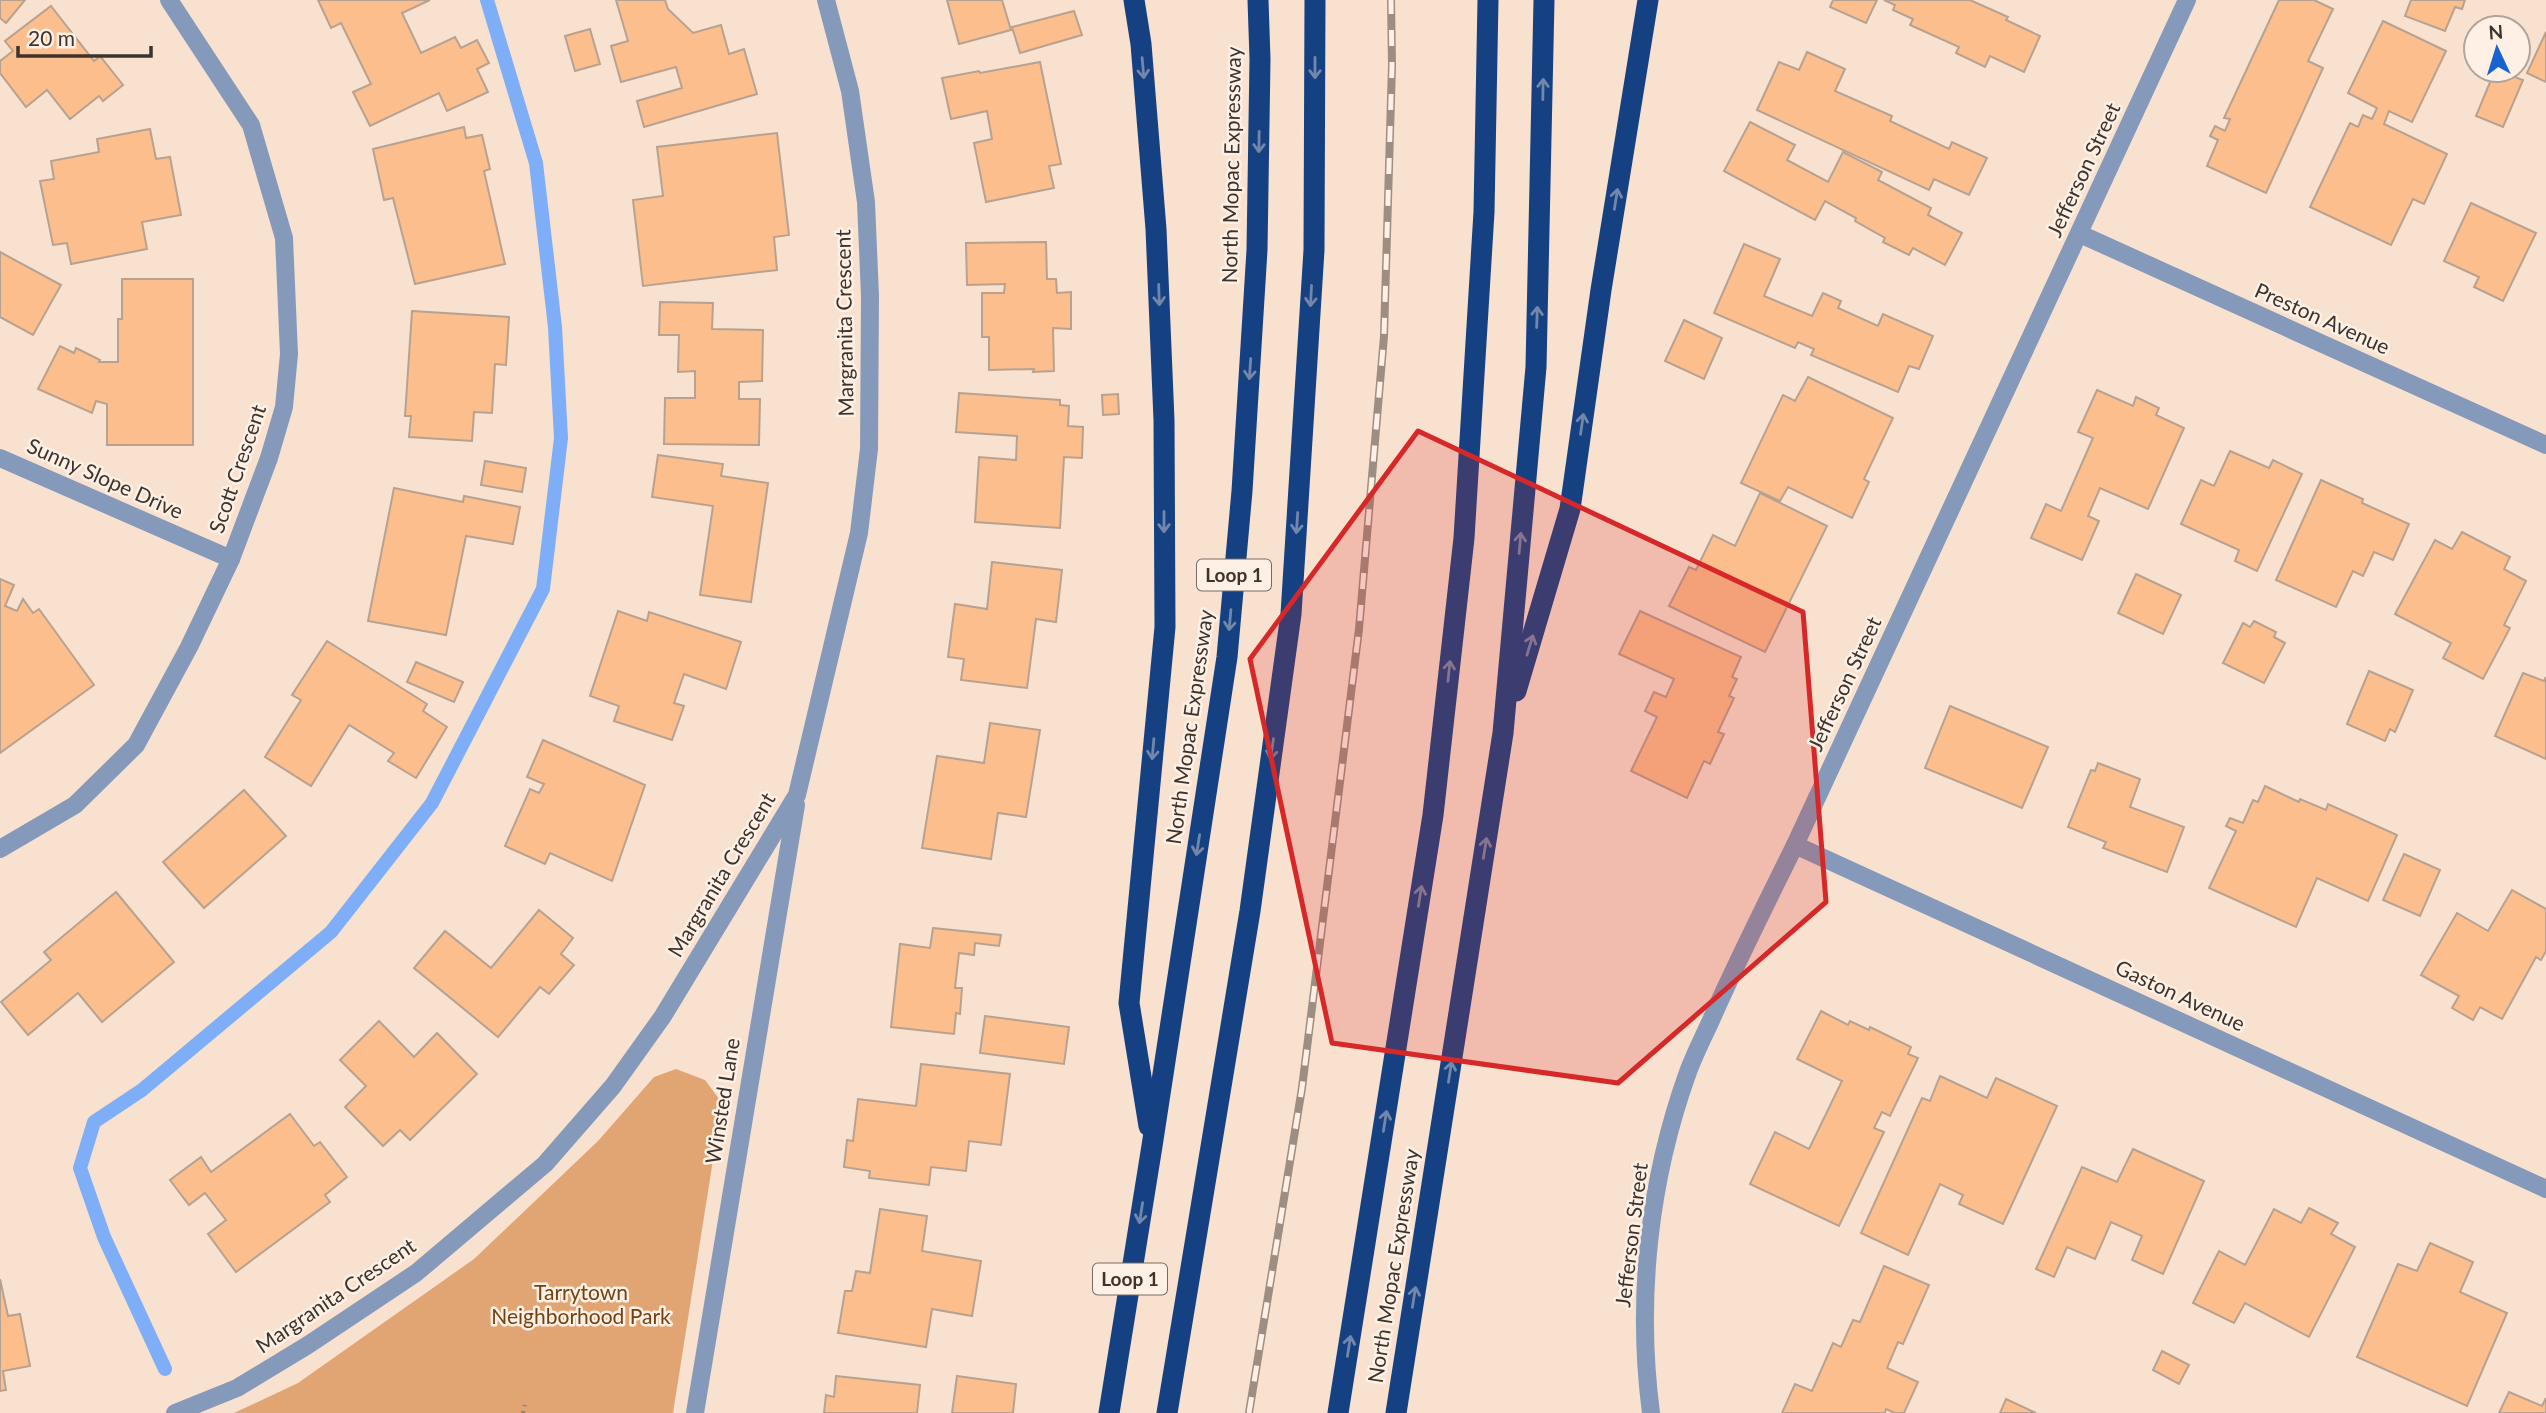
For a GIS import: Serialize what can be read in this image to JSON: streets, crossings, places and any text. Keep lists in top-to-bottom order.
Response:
{
  "streets": {
    "highway": ["North Mopac Expressway", "Loop 1"],
    "street": [
      "Jefferson Street",
      "Preston Avenue",
      "Margranita Crescent",
      "Scott Crescent",
      "Sunny Slope Drive",
      "Gaston Avenue",
      "Winsted Lane"
    ]
  },
  "crossings": [
    ["Jefferson Street", "Preston Avenue"],
    ["Jefferson Street", "Gaston Avenue"],
    ["Margranita Crescent", "Winsted Lane"],
    ["Scott Crescent", "Sunny Slope Drive"]
  ],
  "parks": ["Tarrytown Neighborhood Park"],
  "scale_bar": "20 m",
  "north": "top"
}
